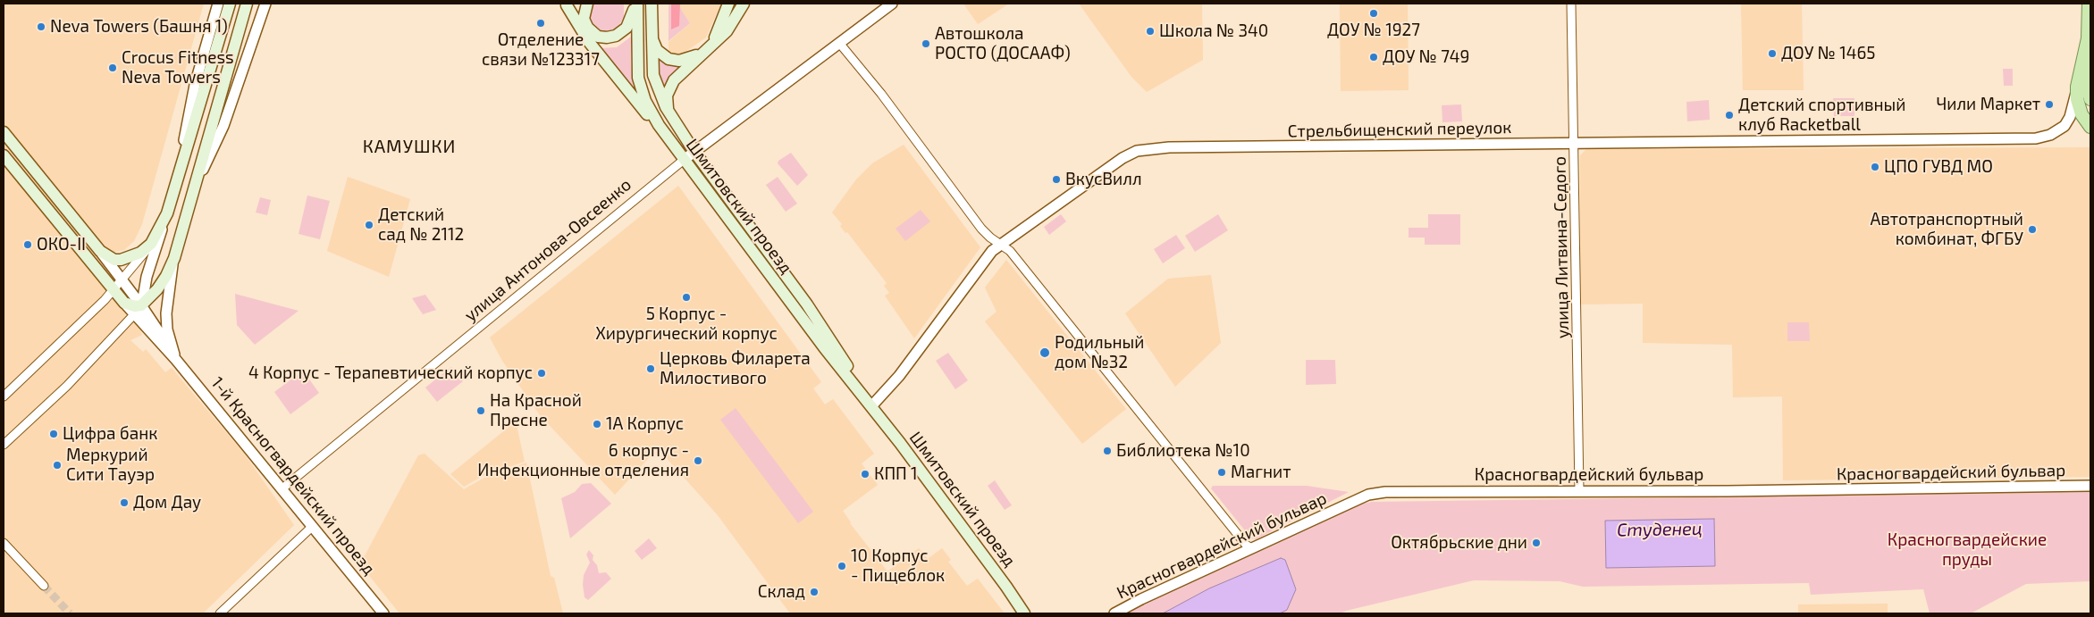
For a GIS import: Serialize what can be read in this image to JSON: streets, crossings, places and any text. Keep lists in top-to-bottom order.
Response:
{
  "streets": {
    "main road": ["Шмитовский проезд", "1-й Красногвардейский проезд"],
    "street": [
      "Стрельбищенский переулок",
      "улица Литвина-Седого",
      "улица Антонова-Овсеенко",
      "Красногвардейский бульвар"
    ]
  },
  "crossings": [
    ["Стрельбищенский переулок", "Шмитовский проезд"],
    ["Стрельбищенский переулок", "улица Литвина-Седого"],
    ["Шмитовский проезд", "улица Антонова-Овсеенко"],
    ["улица Литвина-Седого", "Красногвардейский бульвар"],
    ["улица Антонова-Овсеенко", "1-й Красногвардейский проезд"]
  ],
  "districts": ["КАМУШКИ"],
  "water": ["Студенец"],
  "parks": ["Красногвардейские пруды"],
  "places": [
    "ДОУ № 1927",
    "Отделение связи №123317",
    "Neva Towers (Башня 1)",
    "Школа № 340",
    "Автошкола РОСТО (ДОСААФ)",
    "ДОУ № 1465",
    "ДОУ № 749",
    "Crocus Fitness Neva Towers",
    "Чили Маркет",
    "Детский спортивный клуб Racketball",
    "ЦПО ГУВД МО",
    "ВкусВилл",
    "Детский сад № 2112",
    "Автотранспортный комбинат, ФГБУ",
    "ОКО-II",
    "5 Корпус - Хирургический корпус",
    "Родильный дом №32",
    "Церковь Филарета Милостивого",
    "4 Корпус - Терапевтический корпус",
    "На Красной Пресне",
    "1А Корпус",
    "Цифра банк",
    "Библиотека №10",
    "6 корпус - Инфекционные отделения",
    "Меркурий Сити Тауэр",
    "Магнит",
    "КПП 1",
    "Дом Дау",
    "Октябрьские дни",
    "10 Корпус - Пищеблок",
    "Склад"
  ]
}
